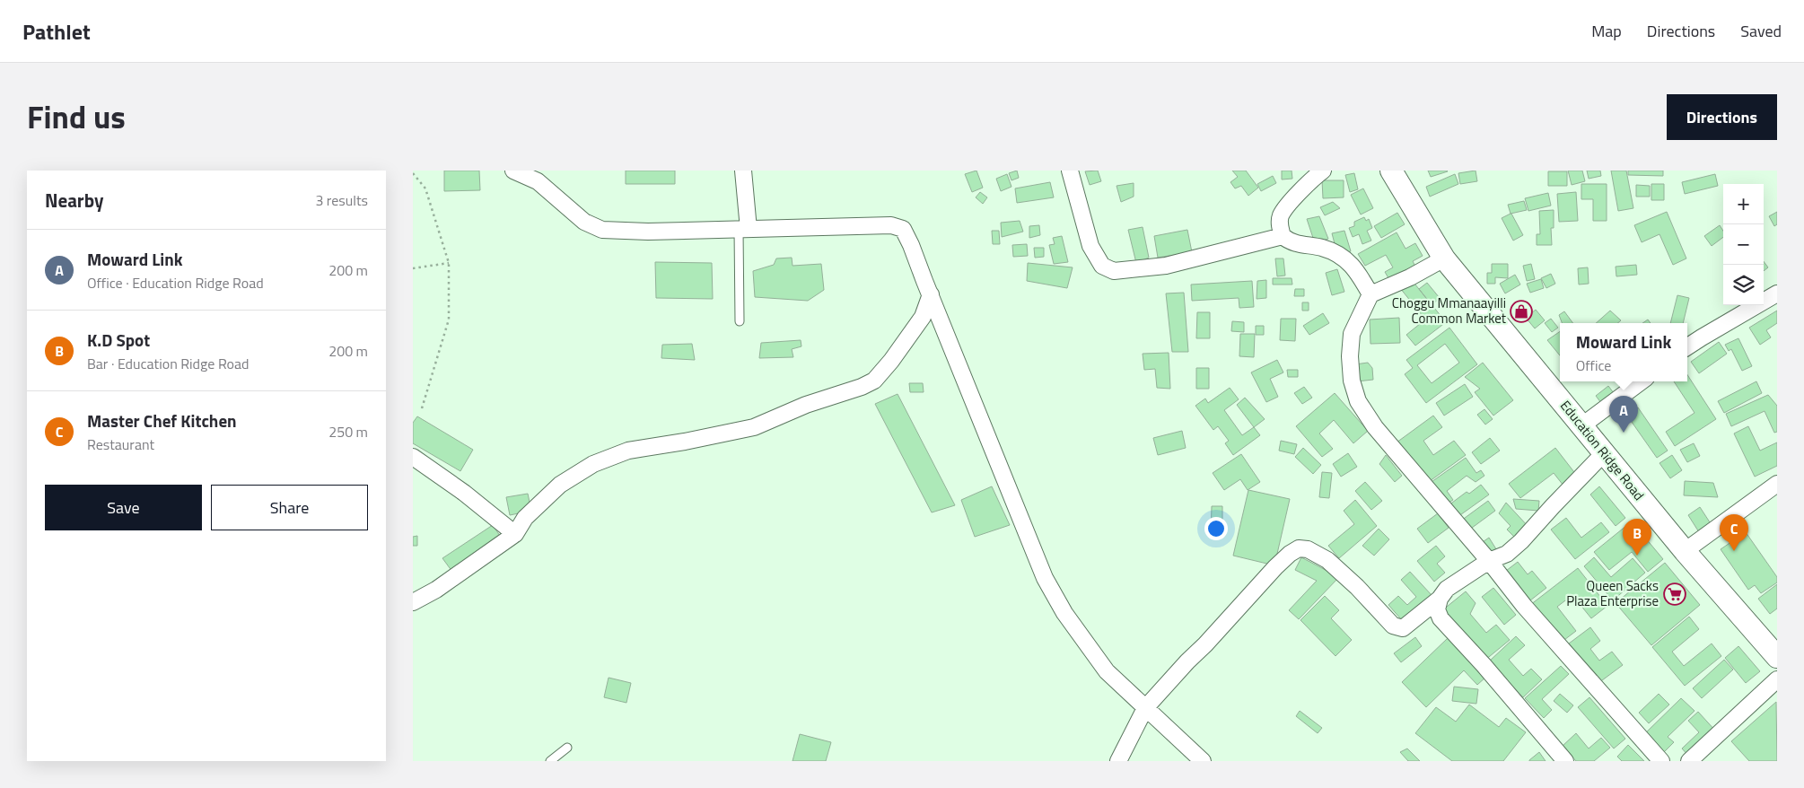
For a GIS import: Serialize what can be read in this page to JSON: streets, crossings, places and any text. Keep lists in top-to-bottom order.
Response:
{
  "streets": {
    "main road": ["Education Ridge Road"]
  },
  "places": {
    "shop": ["Choggu Mmanaayilli Common Market"],
    "supermarket": ["Queen Sacks Plaza Enterprise"]
  },
  "page": {
    "header": "Pathlet",
    "nav": ["Map", "Directions", "Saved"],
    "title": "Find us",
    "buttons": [
      "Directions",
      ["Save", "Share"]
    ],
    "heading": ["Nearby", "3 results"],
    "map_buttons": ["+", "−"],
    "list": [
      {
        "mark": "A",
        "name": "Moward Link",
        "note": "Office · Education Ridge Road",
        "value": "200 m"
      },
      {
        "mark": "B",
        "name": "K.D Spot",
        "note": "Bar · Education Ridge Road",
        "value": "200 m"
      },
      {
        "mark": "C",
        "name": "Master Chef Kitchen",
        "note": "Restaurant",
        "value": "250 m"
      }
    ],
    "popup": ["Moward Link", "Office"],
    "pins": ["A", "C", "B"]
  }
}
